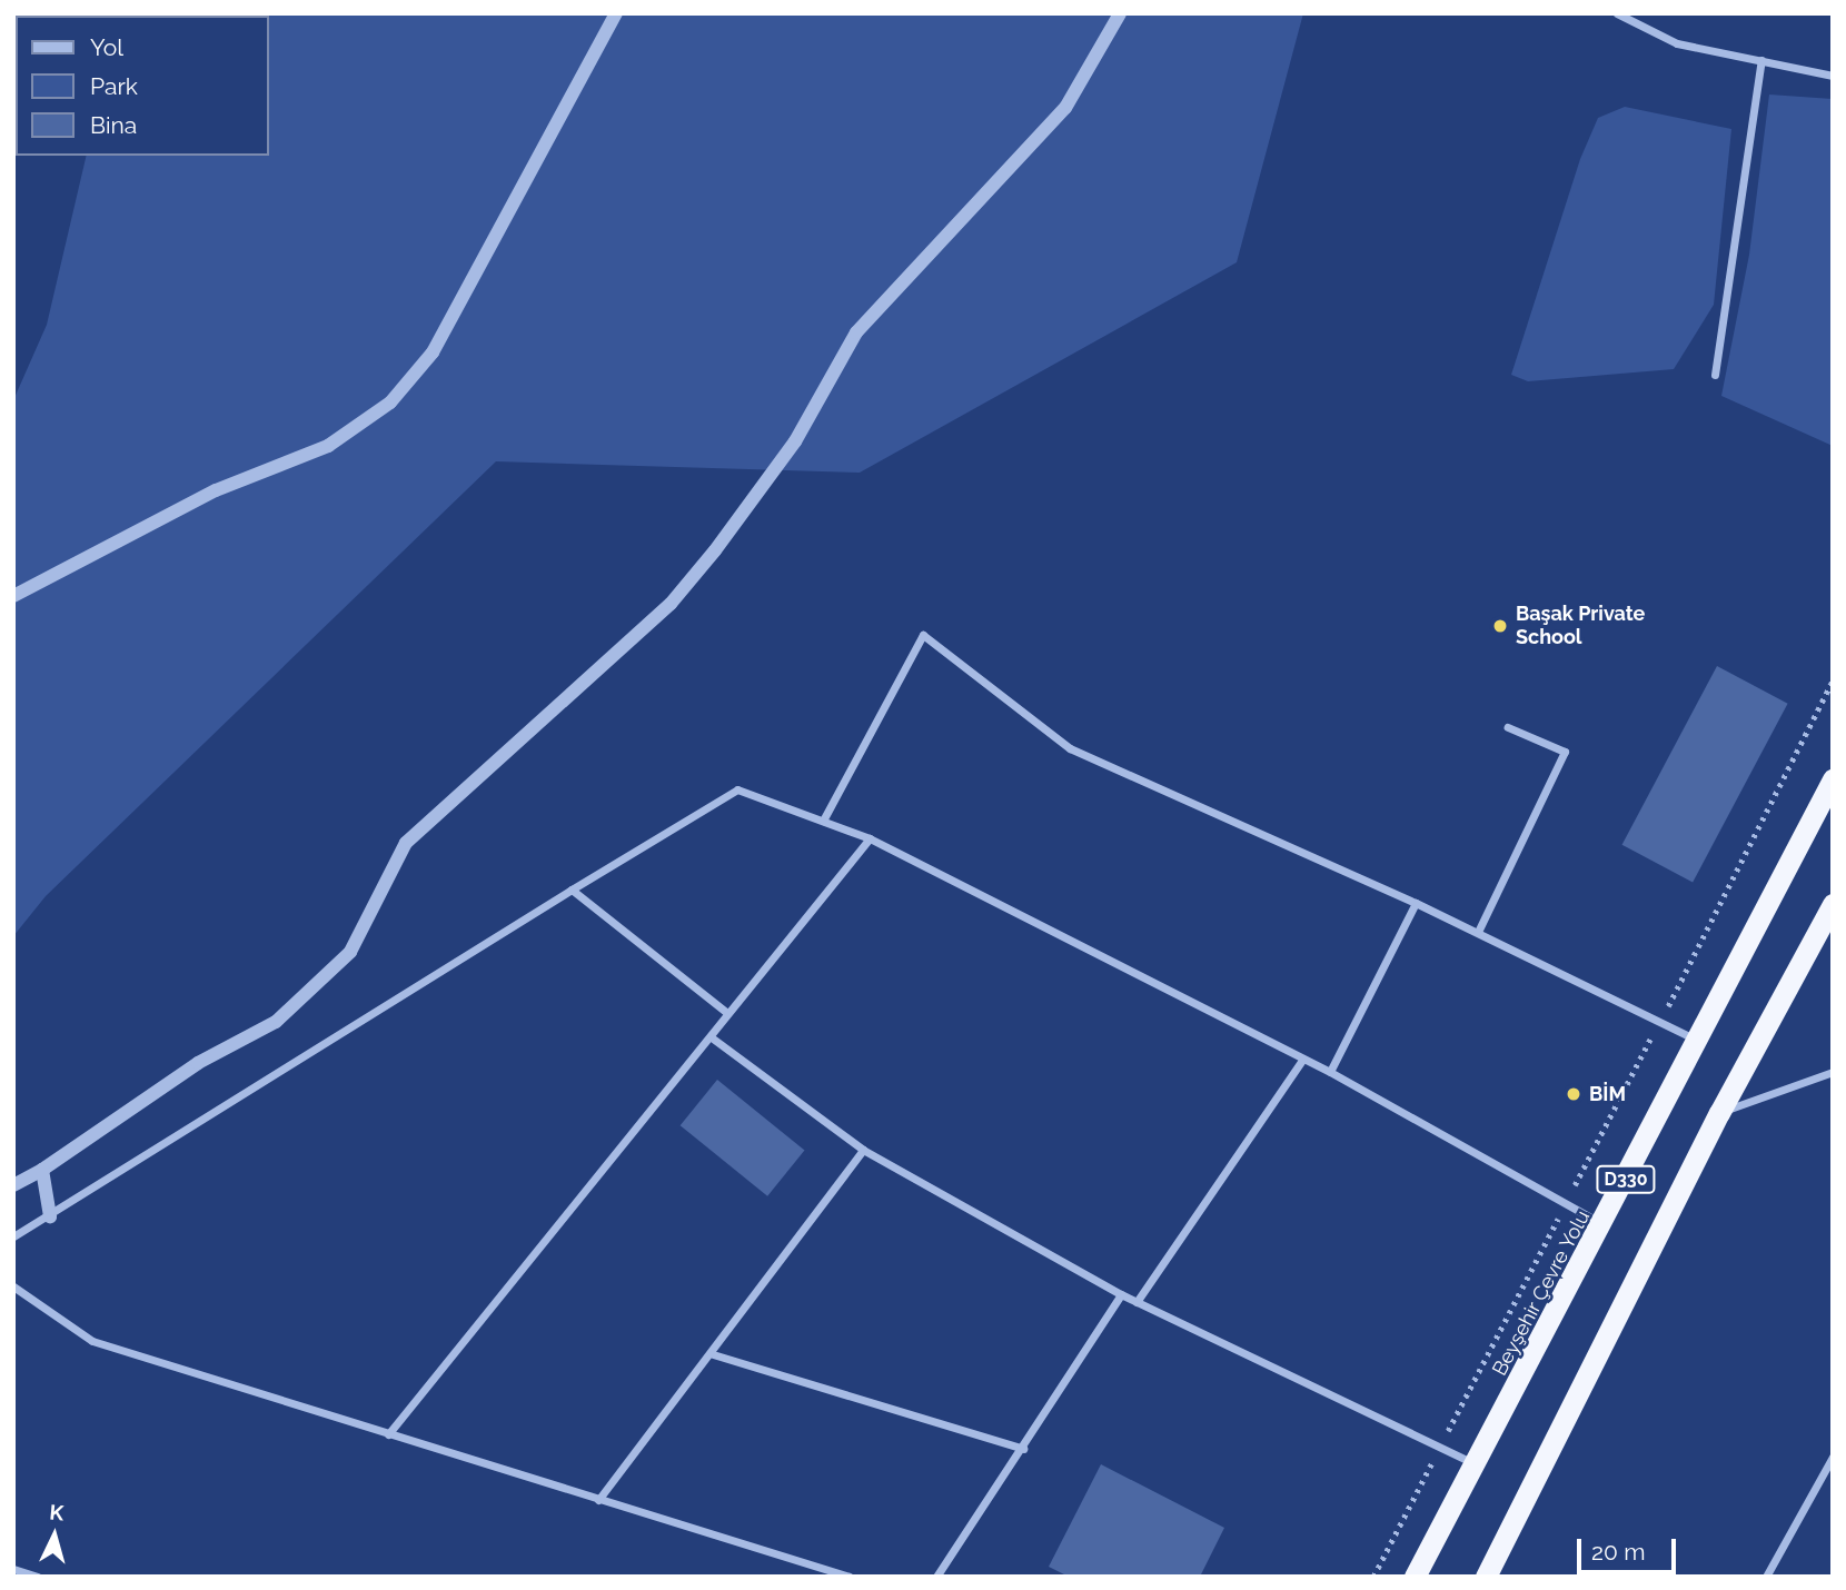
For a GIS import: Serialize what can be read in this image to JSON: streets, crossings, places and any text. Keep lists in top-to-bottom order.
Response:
{
  "streets": {
    "highway": ["D330", "Beyşehir Çevre Yolu"]
  },
  "places": ["Başak Private School", "BİM"],
  "legend": ["Yol", "Park", "Bina"],
  "scale_bar": "20 m",
  "north": "top"
}
